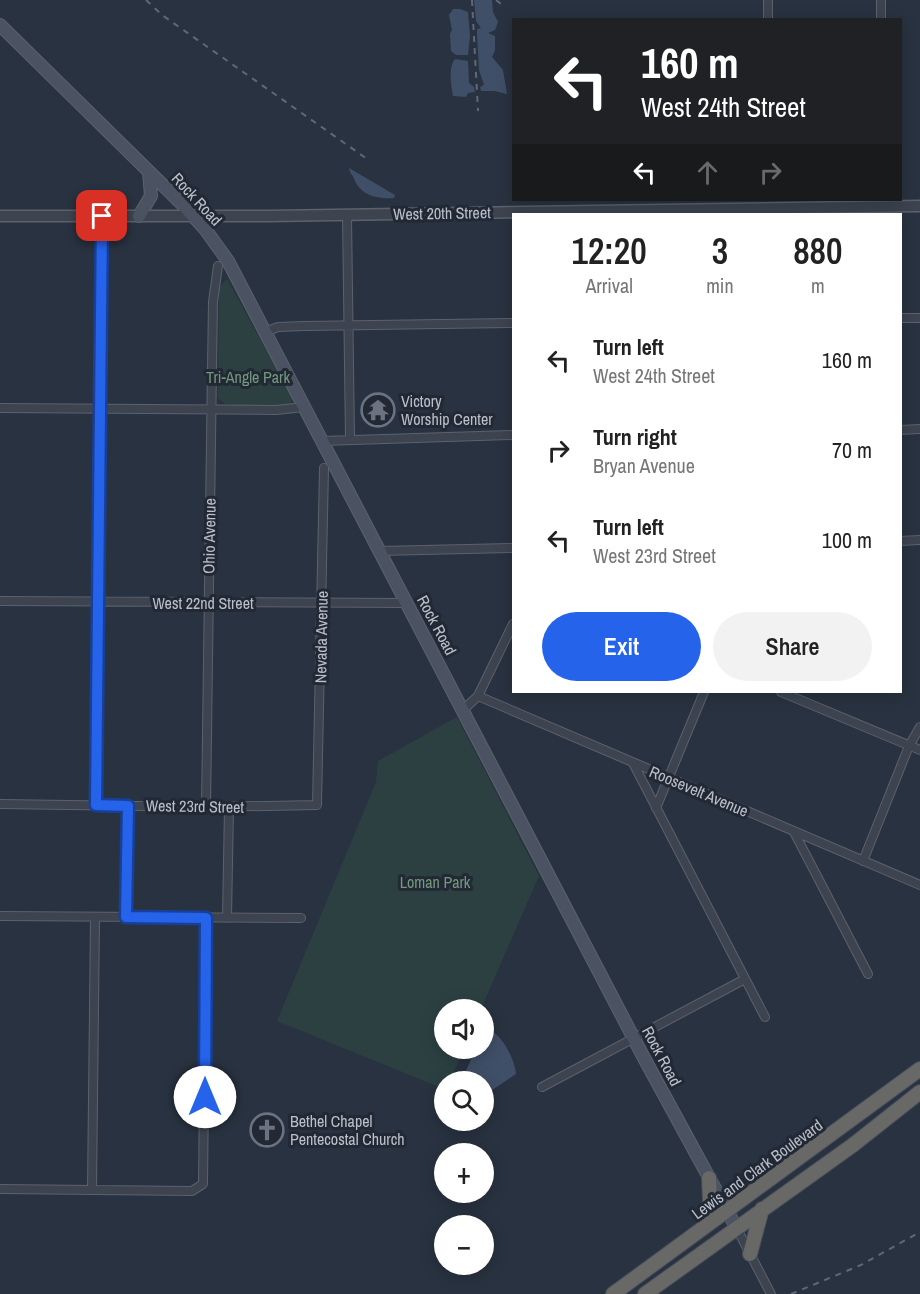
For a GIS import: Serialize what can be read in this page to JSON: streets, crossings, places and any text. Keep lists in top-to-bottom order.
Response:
{
  "streets": {
    "highway": ["Lewis and Clark Boulevard"],
    "main road": ["Rock Road"],
    "street": [
      "West 20th Street",
      "Ohio Avenue",
      "West 22nd Street",
      "Nevada Avenue",
      "Roosevelt Avenue",
      "West 23rd Street"
    ]
  },
  "crossings": [
    ["Rock Road", "West 20th Street"],
    ["Rock Road", "West 22nd Street"],
    ["Rock Road", "Lewis and Clark Boulevard"],
    ["Ohio Avenue", "West 22nd Street"],
    ["Ohio Avenue", "West 23rd Street"],
    ["West 22nd Street", "Nevada Avenue"],
    ["Nevada Avenue", "West 23rd Street"]
  ],
  "parks": ["Tri-Angle Park", "Loman Park"],
  "places": {
    "temple": ["Victory Worship Center"],
    "church": ["Bethel Chapel Pentecostal Church"]
  },
  "page": {
    "turn": ["160 m", "West 24th Street"],
    "eta": [
      "12:20",
      "Arrival",
      "3",
      "min",
      "880",
      "m"
    ],
    "list": [
      {
        "name": "Turn left",
        "note": "West 24th Street",
        "value": "160 m"
      },
      {
        "name": "Turn right",
        "note": "Bryan Avenue",
        "value": "70 m"
      },
      {
        "name": "Turn left",
        "note": "West 23rd Street",
        "value": "100 m"
      }
    ],
    "buttons": ["Exit", "Share"],
    "map_buttons": ["+", "−"]
  }
}
